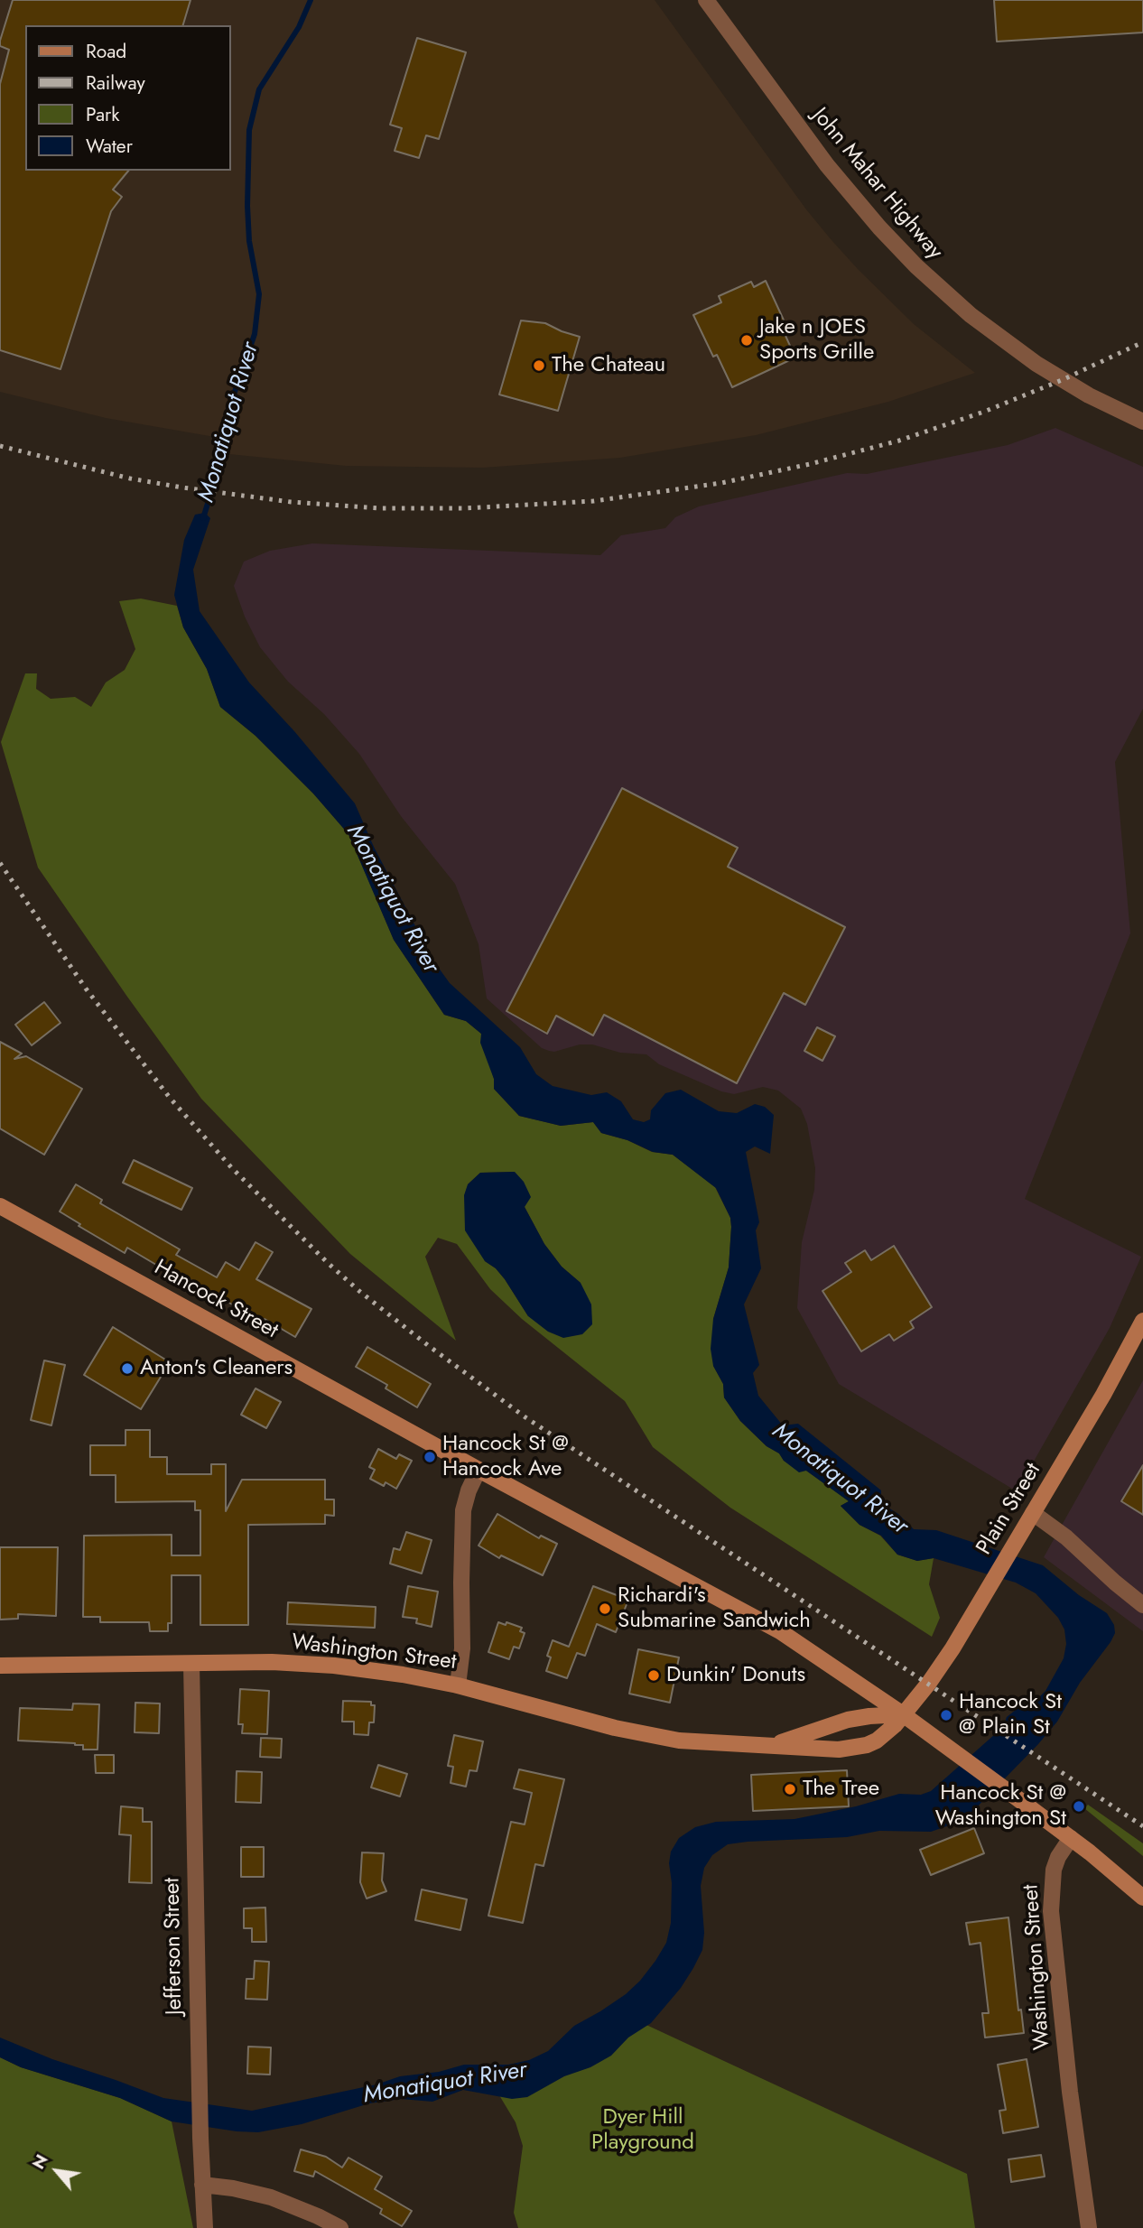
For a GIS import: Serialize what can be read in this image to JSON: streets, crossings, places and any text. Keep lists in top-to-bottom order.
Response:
{
  "streets": {
    "main road": ["Hancock Street", "Plain Street", "Washington Street"],
    "street": ["John Mahar Highway", "Jefferson Street"]
  },
  "crossings": [
    ["Hancock Street", "Plain Street"],
    ["Hancock Street", "Washington Street"],
    ["Plain Street", "Washington Street"],
    ["Washington Street", "Jefferson Street"]
  ],
  "water": ["Monatiquot River"],
  "parks": ["Dyer Hill Playground"],
  "places": [
    "Jake n JOES Sports Grille",
    "The Chateau",
    "Anton's Cleaners",
    "Hancock St @ Hancock Ave",
    "Richardi's Submarine Sandwich",
    "Dunkin' Donuts",
    "Hancock St @ Plain St",
    "The Tree",
    "Hancock St @ Washington St"
  ],
  "legend": [
    "Road",
    "Railway",
    "Park",
    "Water"
  ],
  "north": "top left"
}
